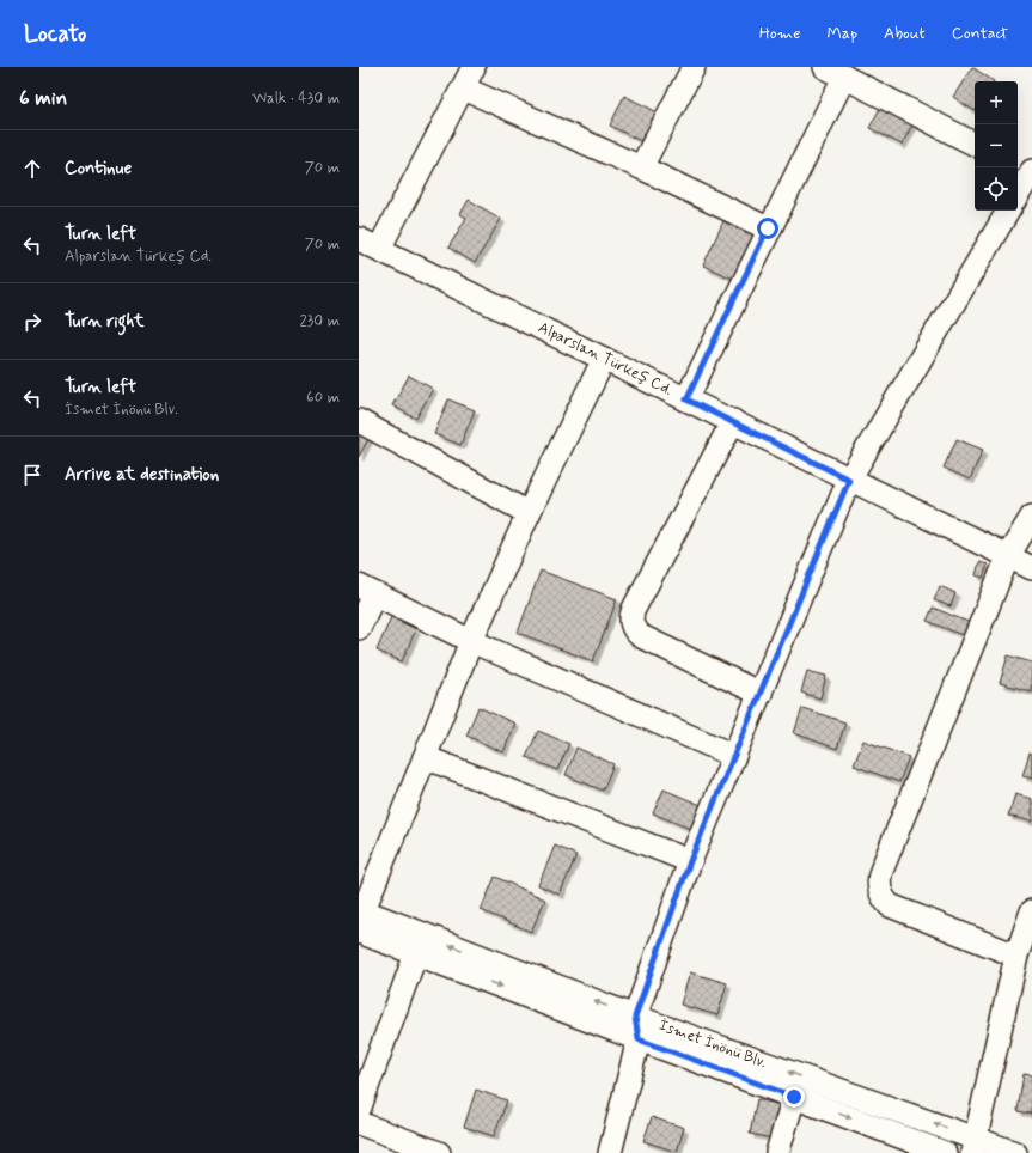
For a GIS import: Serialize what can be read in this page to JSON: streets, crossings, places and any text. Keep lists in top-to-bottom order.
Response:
{
  "streets": {
    "street": ["Alparslan Türkeş Cd.", "İsmet İnönü Blv."]
  },
  "page": {
    "header": "Locato",
    "nav": [
      "Home",
      "Map",
      "About",
      "Contact"
    ],
    "heading": ["6 min", "Walk · 430 m"],
    "map_buttons": ["+", "−"],
    "list": [
      ["Continue", "70 m"],
      ["Turn left", "Alparslan Türkeş Cd.", "70 m"],
      ["Turn right", "230 m"],
      ["Turn left", "İsmet İnönü Blv.", "60 m"],
      "Arrive at destination"
    ]
  }
}
